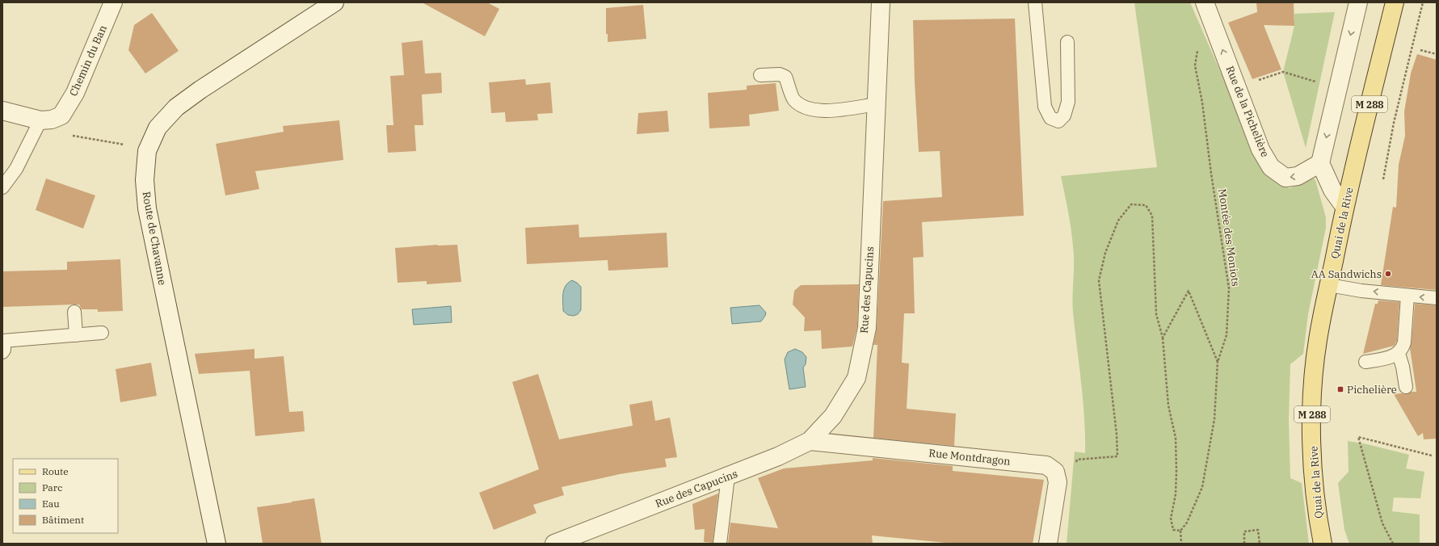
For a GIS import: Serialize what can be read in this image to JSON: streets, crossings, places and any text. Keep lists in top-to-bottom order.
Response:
{
  "streets": {
    "main road": ["M 288", "Quai de la Rive"],
    "street": [
      "Chemin du Ban",
      "Rue de la Pichelière",
      "Route de Chavanne",
      "Rue des Capucins",
      "Rue Montdragon"
    ],
    "path": ["Montée des Moniots"]
  },
  "crossings": [
    ["Rue des Capucins", "Rue Montdragon"]
  ],
  "one_way": ["Rue de la Pichelière"],
  "places": {
    "other": ["AA Sandwichs"],
    "transit": ["Pichelière"]
  },
  "legend": [
    "Route",
    "Parc",
    "Eau",
    "Bâtiment"
  ]
}
